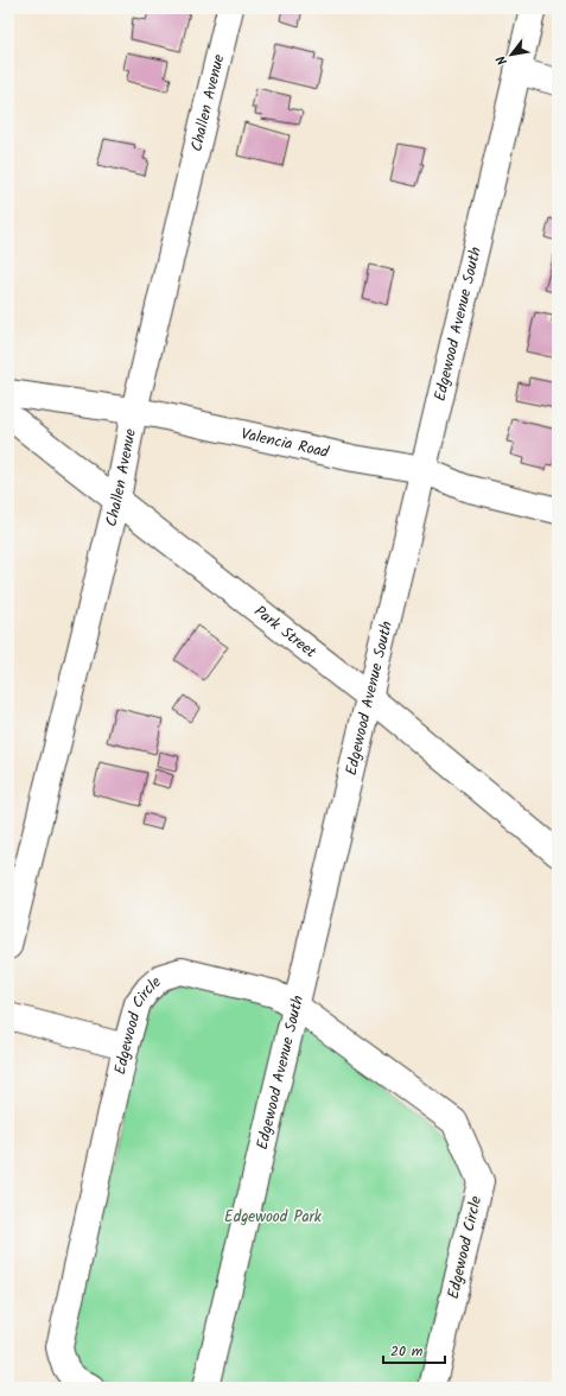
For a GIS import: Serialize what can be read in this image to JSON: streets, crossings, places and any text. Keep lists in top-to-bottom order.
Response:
{
  "streets": {
    "street": [
      "Challen Avenue",
      "Edgewood Avenue South",
      "Valencia Road",
      "Park Street",
      "Edgewood Circle"
    ]
  },
  "crossings": [
    ["Challen Avenue", "Valencia Road"],
    ["Challen Avenue", "Park Street"],
    ["Edgewood Avenue South", "Valencia Road"],
    ["Edgewood Avenue South", "Park Street"],
    ["Edgewood Avenue South", "Edgewood Circle"]
  ],
  "parks": ["Edgewood Park"],
  "scale_bar": "20 m",
  "north": "bottom left"
}
